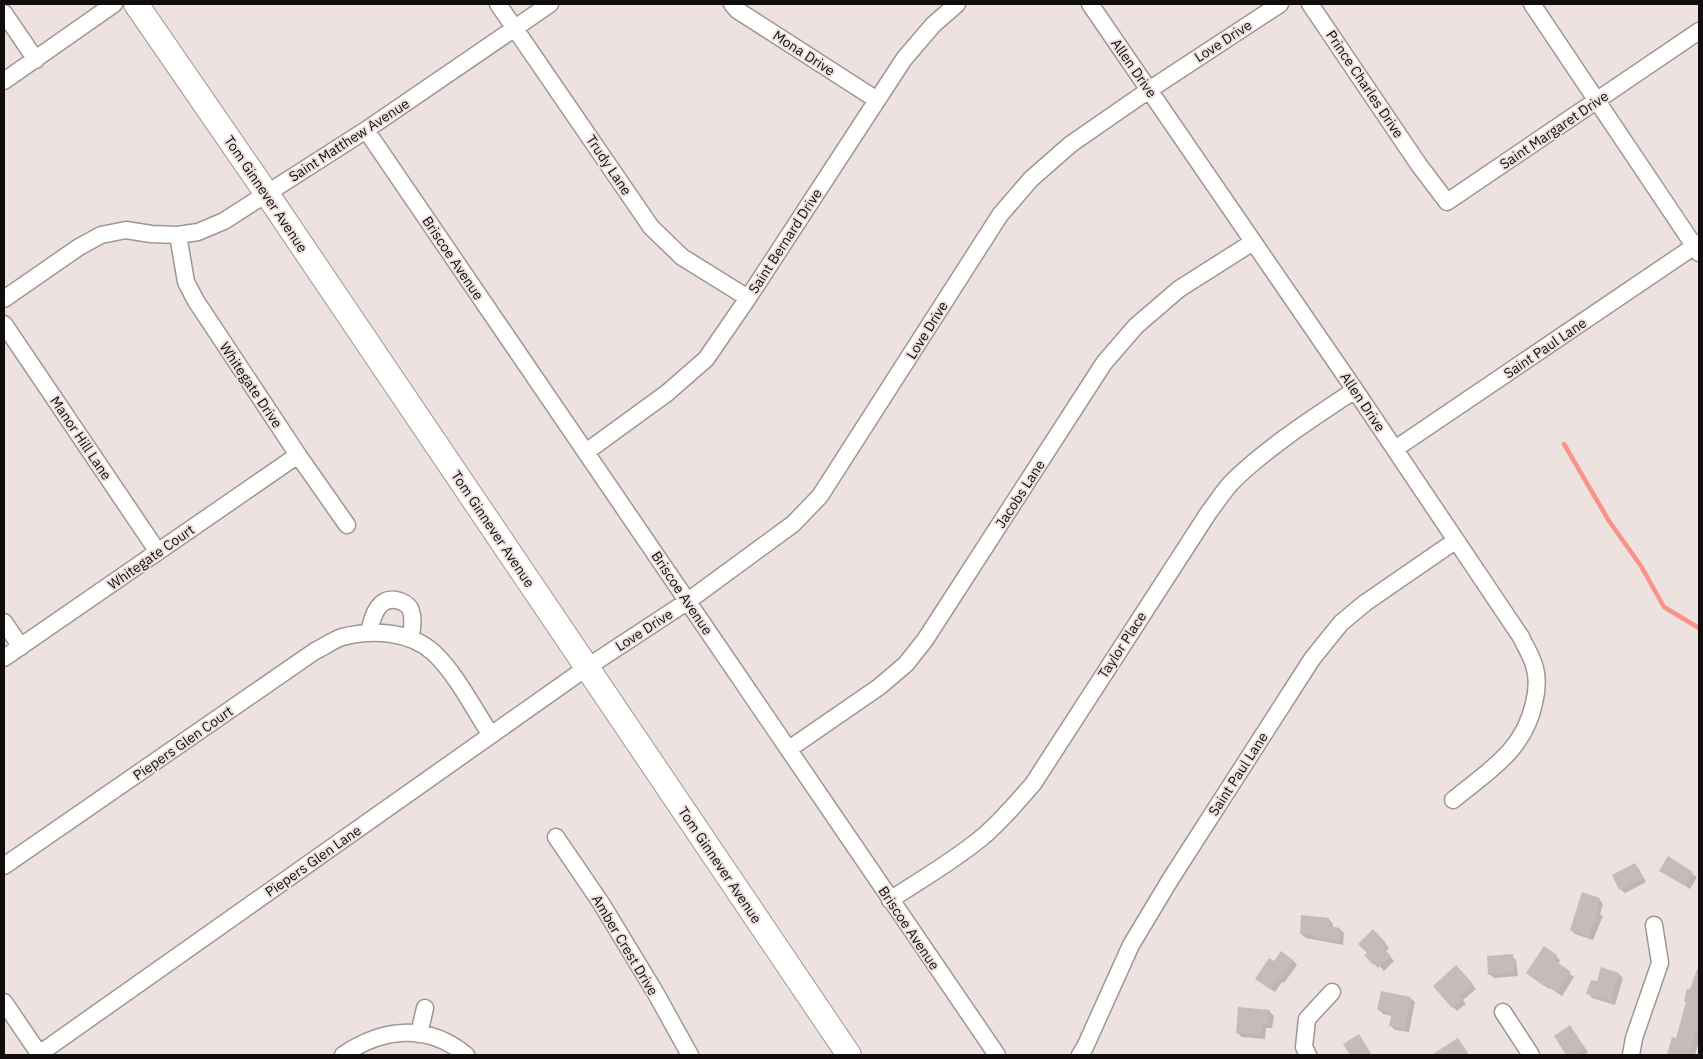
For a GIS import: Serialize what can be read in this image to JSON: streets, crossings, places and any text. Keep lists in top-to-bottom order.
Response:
{
  "streets": {
    "main road": ["Tom Ginnever Avenue"],
    "street": [
      "Love Drive",
      "Mona Drive",
      "Allen Drive",
      "Prince Charles Drive",
      "Saint Margaret Drive",
      "Saint Matthew Avenue",
      "Trudy Lane",
      "Saint Bernard Drive",
      "Briscoe Avenue",
      "Saint Paul Lane",
      "Whitegate Drive",
      "Manor Hill Lane",
      "Jacobs Lane",
      "Whitegate Court",
      "Taylor Place",
      "Piepers Glen Court",
      "Piepers Glen Lane",
      "Amber Crest Drive"
    ]
  },
  "crossings": [
    ["Love Drive", "Allen Drive"],
    ["Love Drive", "Tom Ginnever Avenue"],
    ["Love Drive", "Briscoe Avenue"],
    ["Love Drive", "Piepers Glen Lane"],
    ["Mona Drive", "Saint Bernard Drive"],
    ["Allen Drive", "Saint Paul Lane"],
    ["Allen Drive", "Jacobs Lane"],
    ["Allen Drive", "Taylor Place"],
    ["Prince Charles Drive", "Saint Margaret Drive"],
    ["Saint Matthew Avenue", "Trudy Lane"],
    ["Saint Matthew Avenue", "Tom Ginnever Avenue"],
    ["Saint Matthew Avenue", "Briscoe Avenue"],
    ["Saint Matthew Avenue", "Whitegate Drive"],
    ["Trudy Lane", "Saint Bernard Drive"],
    ["Tom Ginnever Avenue", "Piepers Glen Lane"],
    ["Saint Bernard Drive", "Briscoe Avenue"],
    ["Briscoe Avenue", "Jacobs Lane"],
    ["Briscoe Avenue", "Taylor Place"],
    ["Whitegate Drive", "Whitegate Court"],
    ["Manor Hill Lane", "Whitegate Court"],
    ["Piepers Glen Court", "Piepers Glen Lane"]
  ]
}
